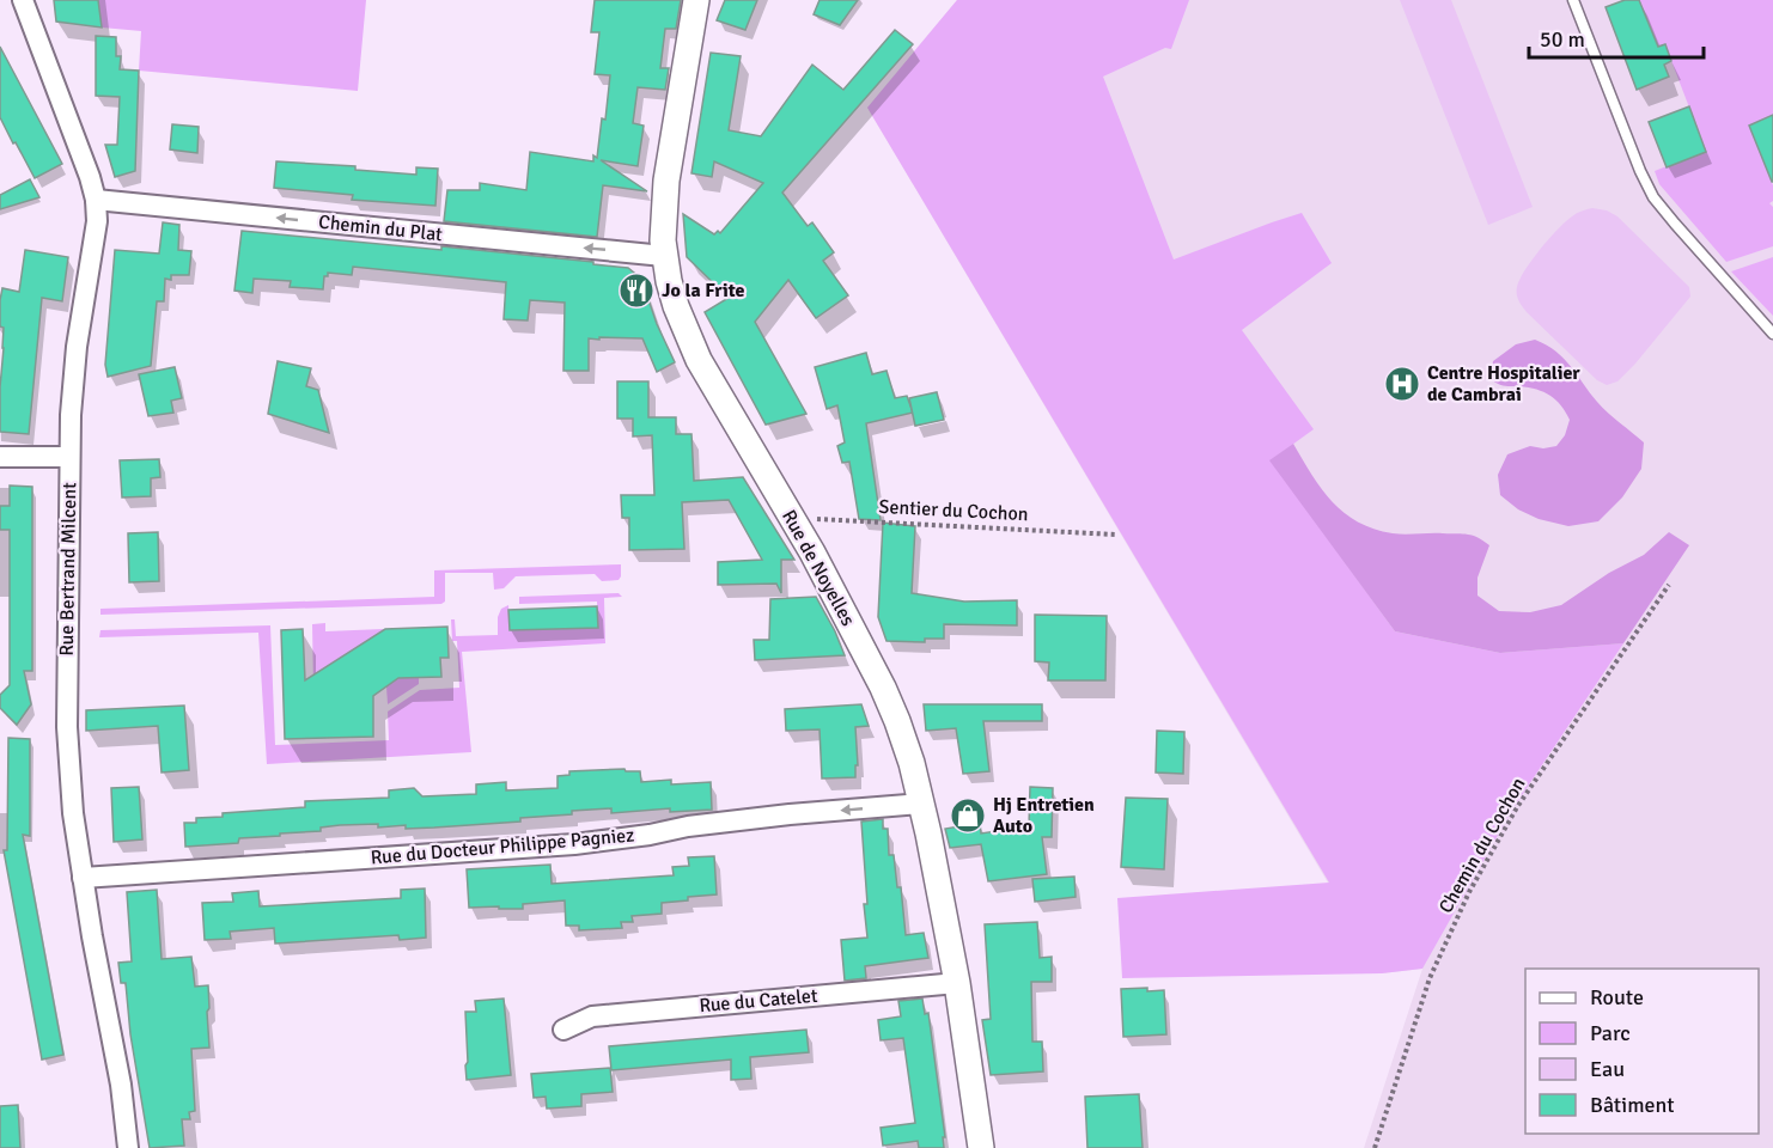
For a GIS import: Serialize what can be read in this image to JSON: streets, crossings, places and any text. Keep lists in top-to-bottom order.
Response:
{
  "streets": {
    "street": [
      "Chemin du Plat",
      "Rue de Noyelles",
      "Rue Bertrand Milcent",
      "Rue du Docteur Philippe Pagniez",
      "Rue du Catelet"
    ],
    "path": ["Sentier du Cochon", "Chemin du Cochon"]
  },
  "crossings": [
    ["Chemin du Plat", "Rue de Noyelles"],
    ["Chemin du Plat", "Rue Bertrand Milcent"],
    ["Sentier du Cochon", "Rue de Noyelles"],
    ["Rue de Noyelles", "Rue du Docteur Philippe Pagniez"],
    ["Rue de Noyelles", "Rue du Catelet"],
    ["Rue Bertrand Milcent", "Rue du Docteur Philippe Pagniez"]
  ],
  "one_way": ["Chemin du Plat", "Rue du Docteur Philippe Pagniez"],
  "places": {
    "restaurant": ["Jo la Frite"],
    "hospital": ["Centre Hospitalier de Cambrai"],
    "shop": ["Hj Entretien Auto"]
  },
  "legend": [
    "Route",
    "Parc",
    "Eau",
    "Bâtiment"
  ],
  "scale_bar": "50 m"
}
